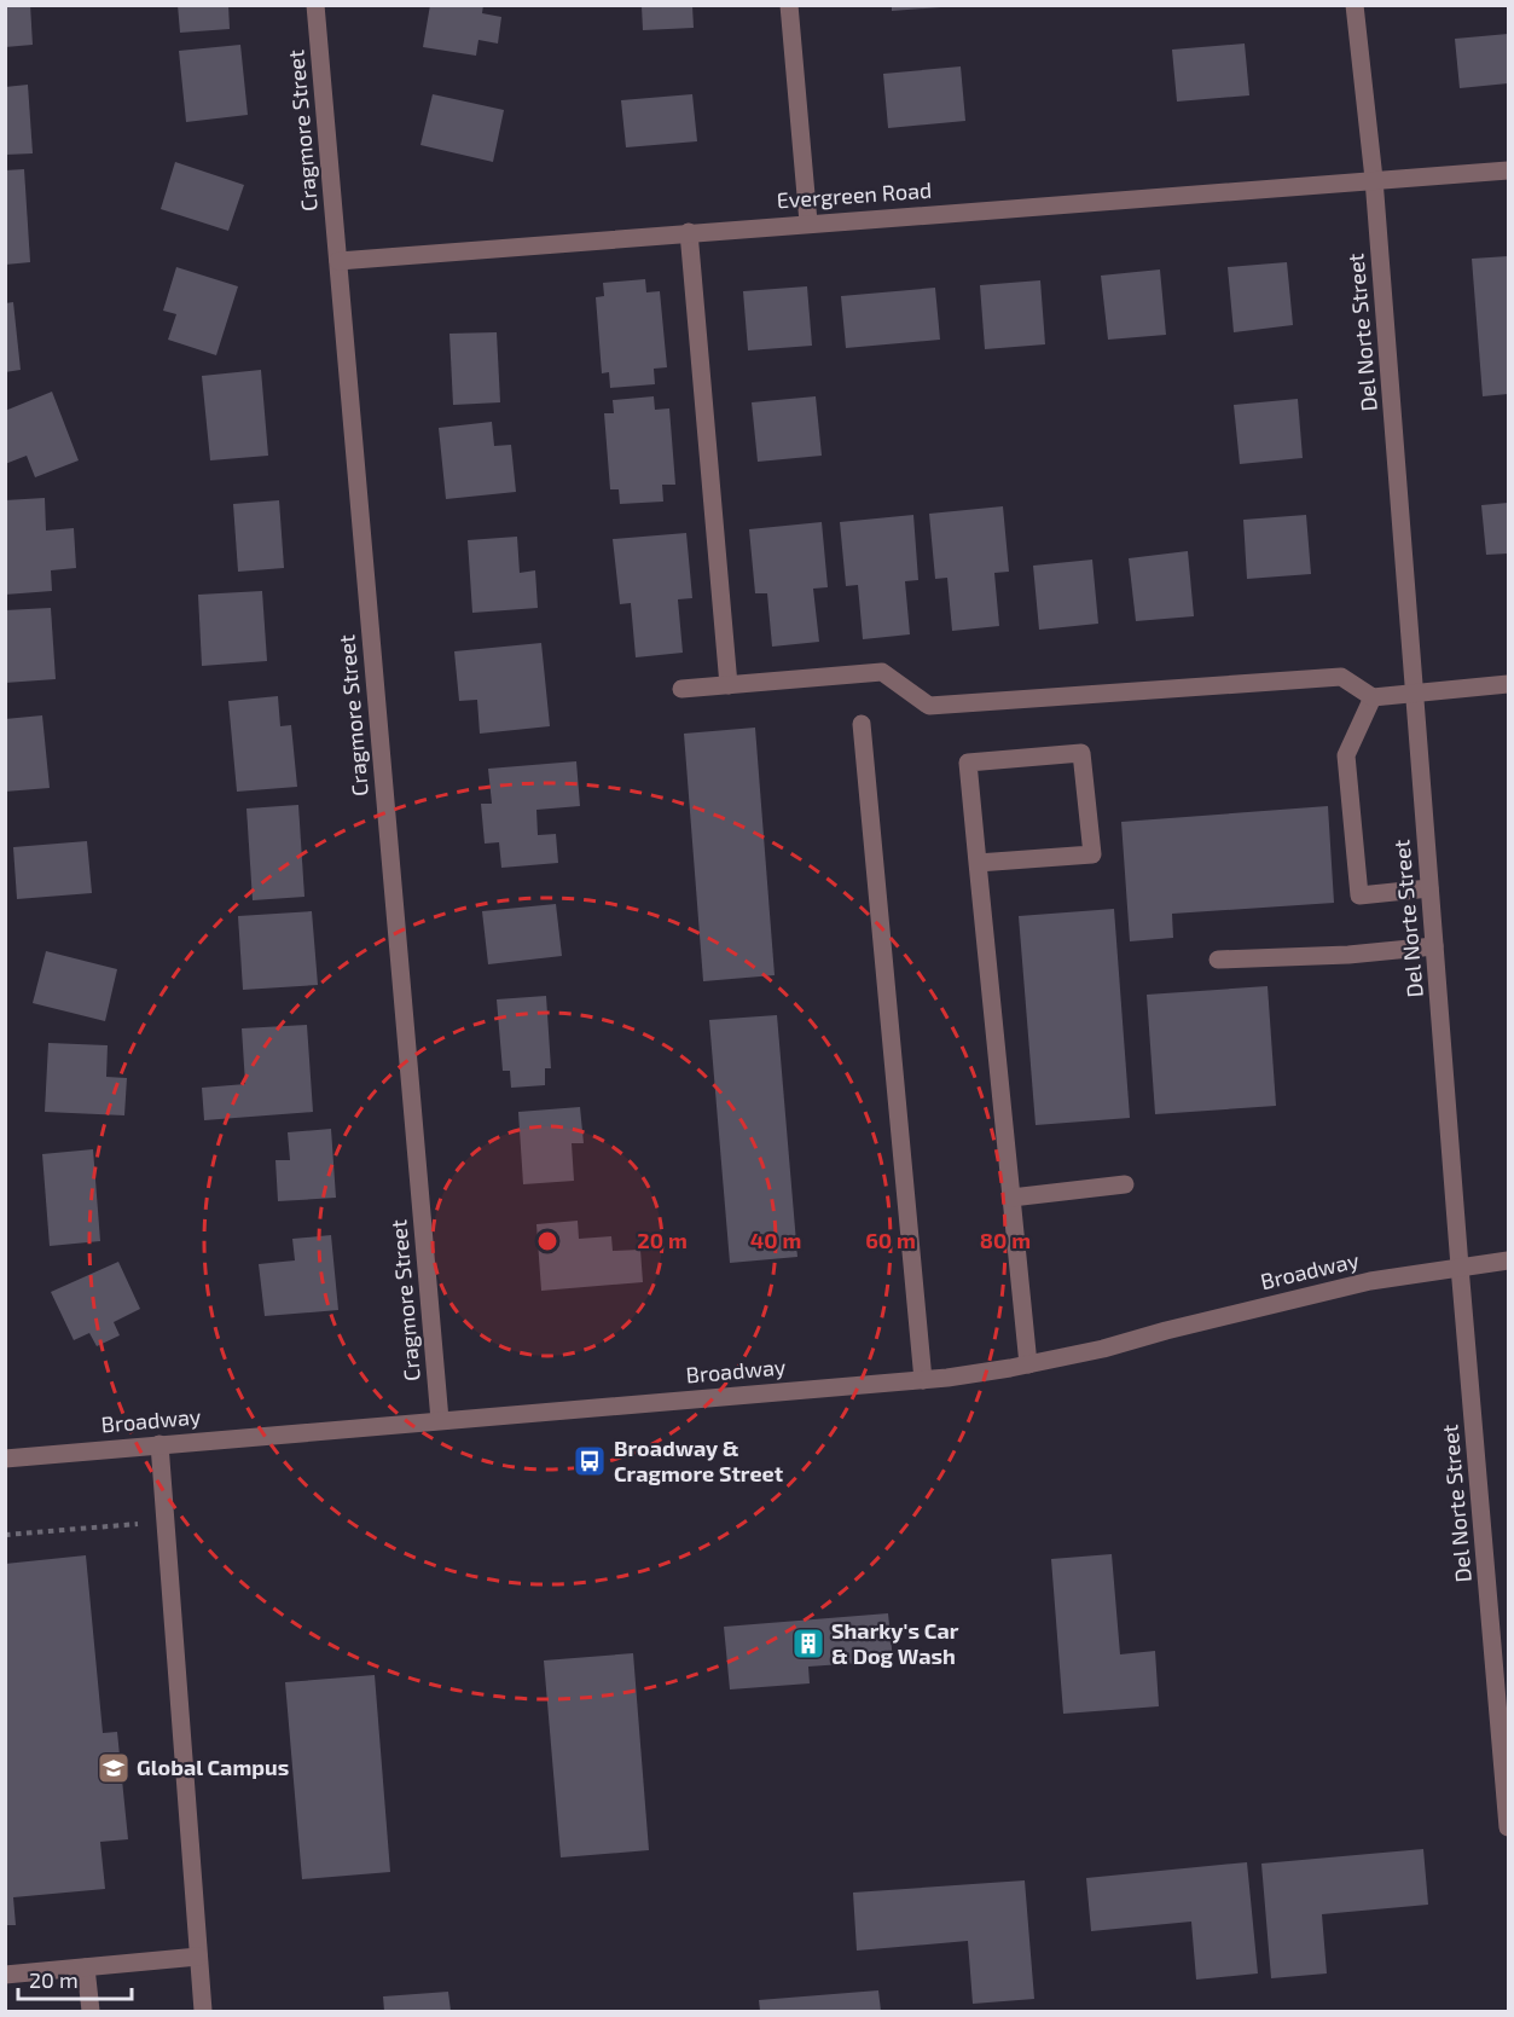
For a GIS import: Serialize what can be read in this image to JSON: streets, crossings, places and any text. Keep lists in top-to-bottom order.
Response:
{
  "streets": {
    "street": [
      "Cragmore Street",
      "Evergreen Road",
      "Del Norte Street",
      "Broadway"
    ]
  },
  "crossings": [
    ["Cragmore Street", "Evergreen Road"],
    ["Cragmore Street", "Broadway"],
    ["Evergreen Road", "Del Norte Street"],
    ["Del Norte Street", "Broadway"]
  ],
  "places": {
    "bus stop": ["Broadway & Cragmore Street"],
    "building": ["Sharky's Car & Dog Wash"],
    "school or university": ["Global Campus"]
  },
  "scale_bar": "20 m",
  "rings": [
    "20 m",
    "40 m",
    "60 m",
    "80 m"
  ]
}
